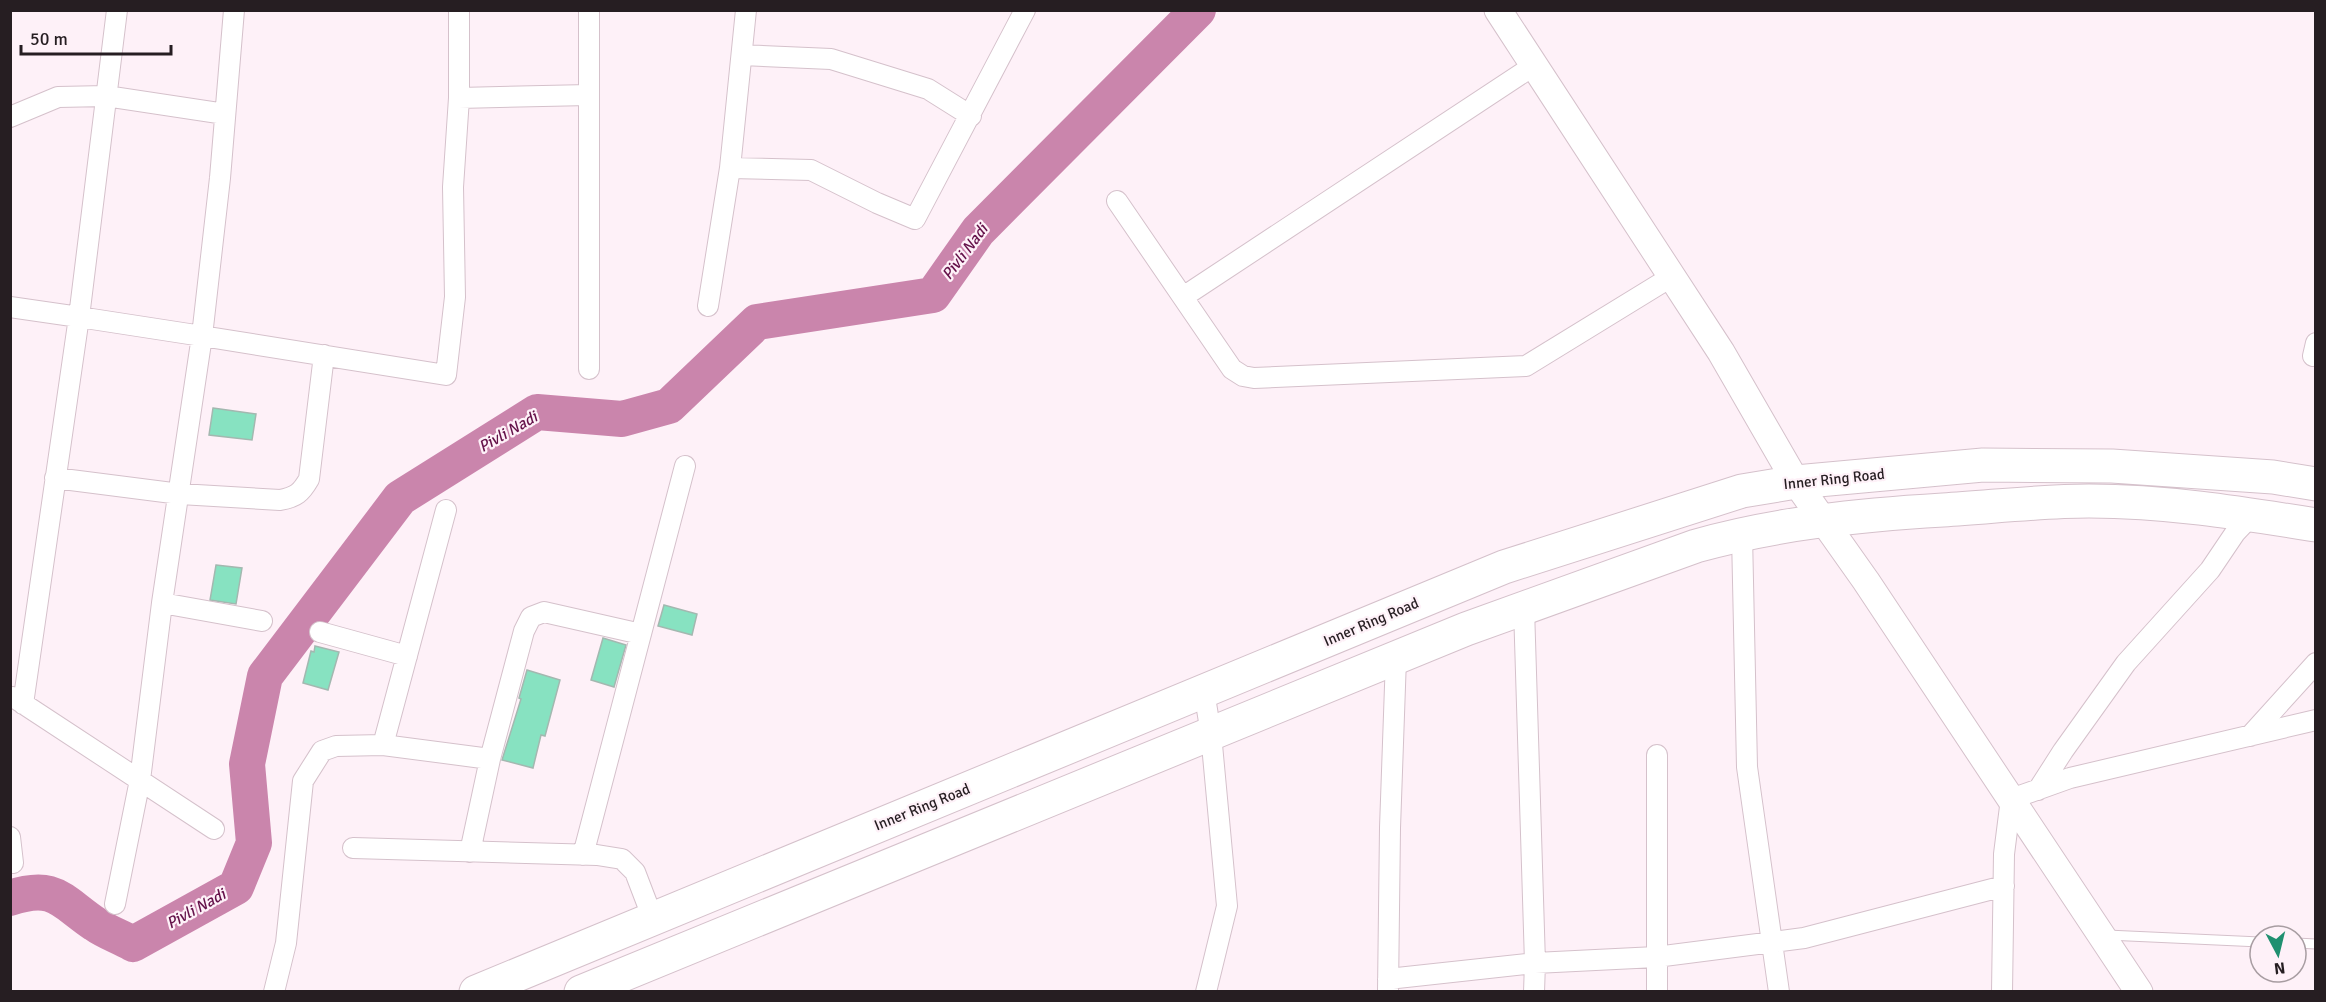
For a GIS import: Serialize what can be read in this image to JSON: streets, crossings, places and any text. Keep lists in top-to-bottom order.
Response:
{
  "streets": {
    "highway": ["Inner Ring Road"]
  },
  "water": ["Pivli Nadi"],
  "scale_bar": "50 m",
  "north": "bottom"
}
